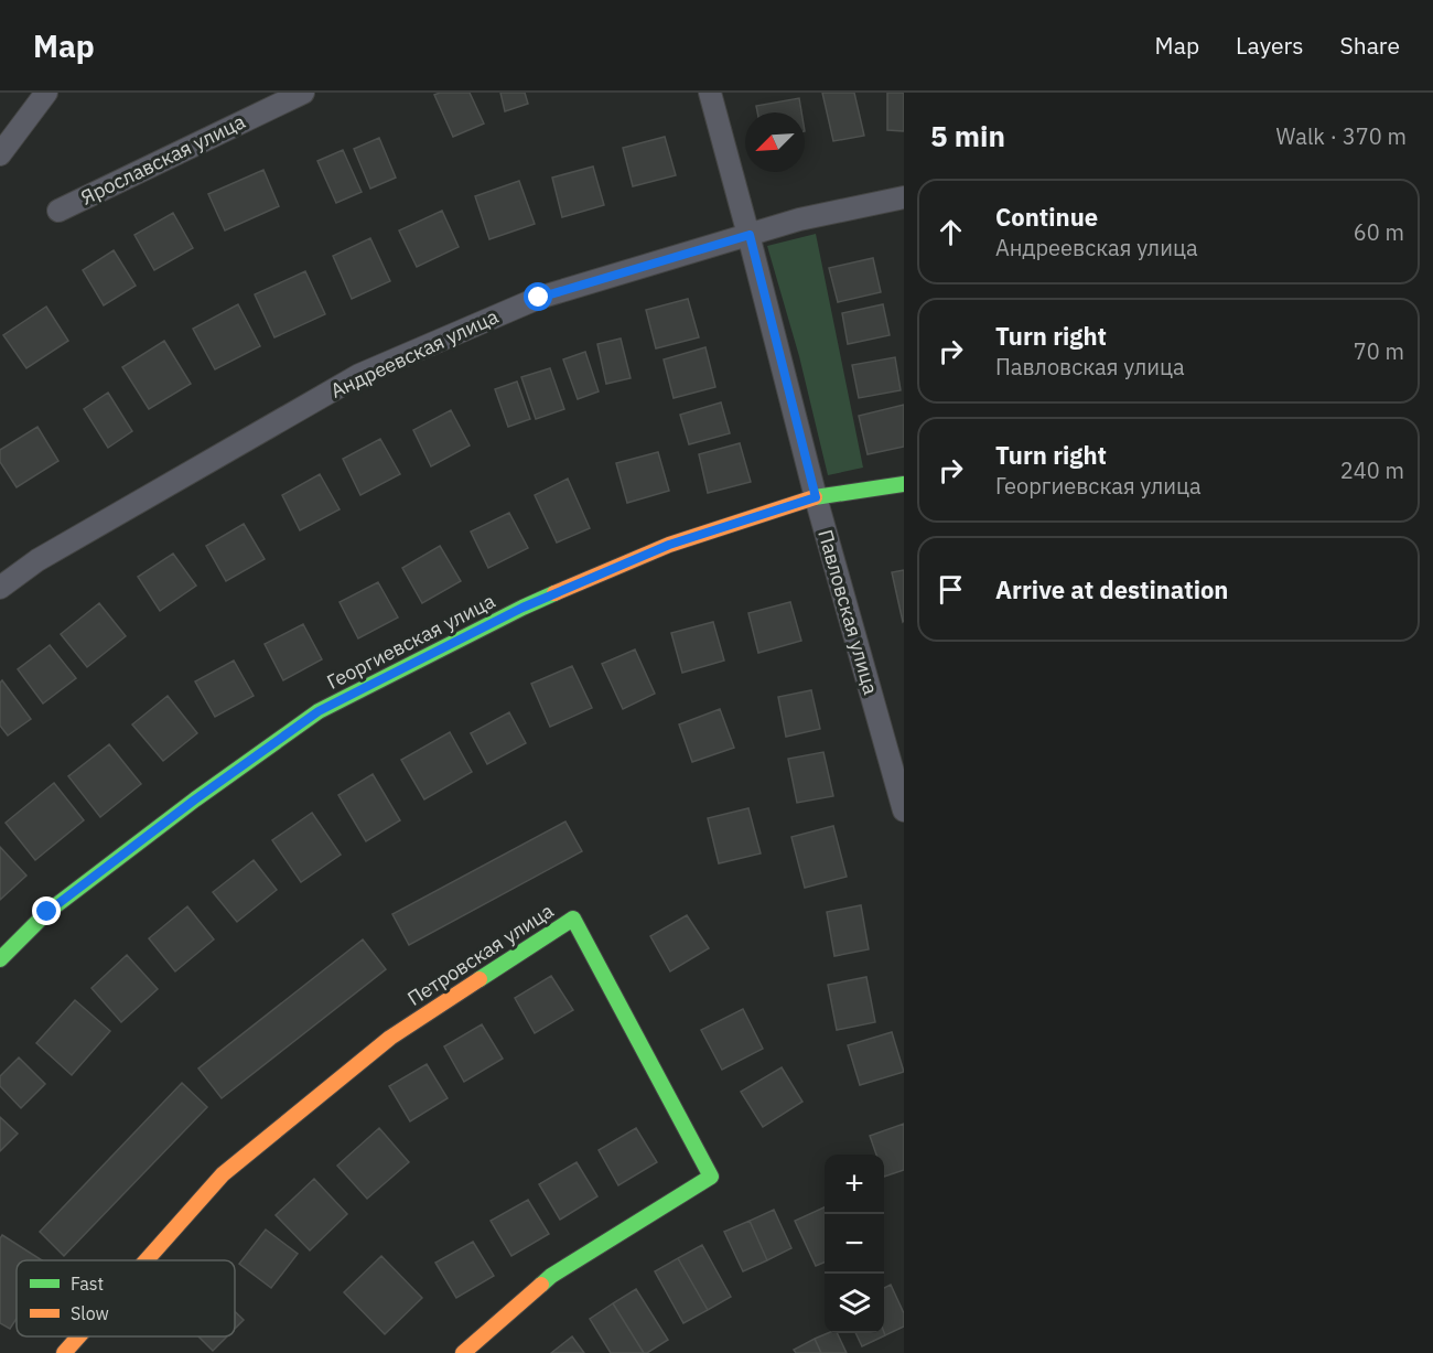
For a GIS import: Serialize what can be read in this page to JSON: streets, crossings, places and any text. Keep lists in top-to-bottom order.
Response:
{
  "streets": {
    "street": [
      "Ярославская улица",
      "Андреевская улица",
      "Павловская улица",
      "Георгиевская улица",
      "Петровская улица"
    ]
  },
  "crossings": [
    ["Андреевская улица", "Павловская улица"],
    ["Павловская улица", "Георгиевская улица"]
  ],
  "legend": ["Fast", "Slow"],
  "north": "bottom left",
  "page": {
    "header": "Map",
    "nav": ["Map", "Layers", "Share"],
    "heading": ["5 min", "Walk · 370 m"],
    "list": [
      ["Continue", "Андреевская улица", "60 m"],
      ["Turn right", "Павловская улица", "70 m"],
      ["Turn right", "Георгиевская улица", "240 m"],
      "Arrive at destination"
    ],
    "map_buttons": ["+", "−"]
  }
}
